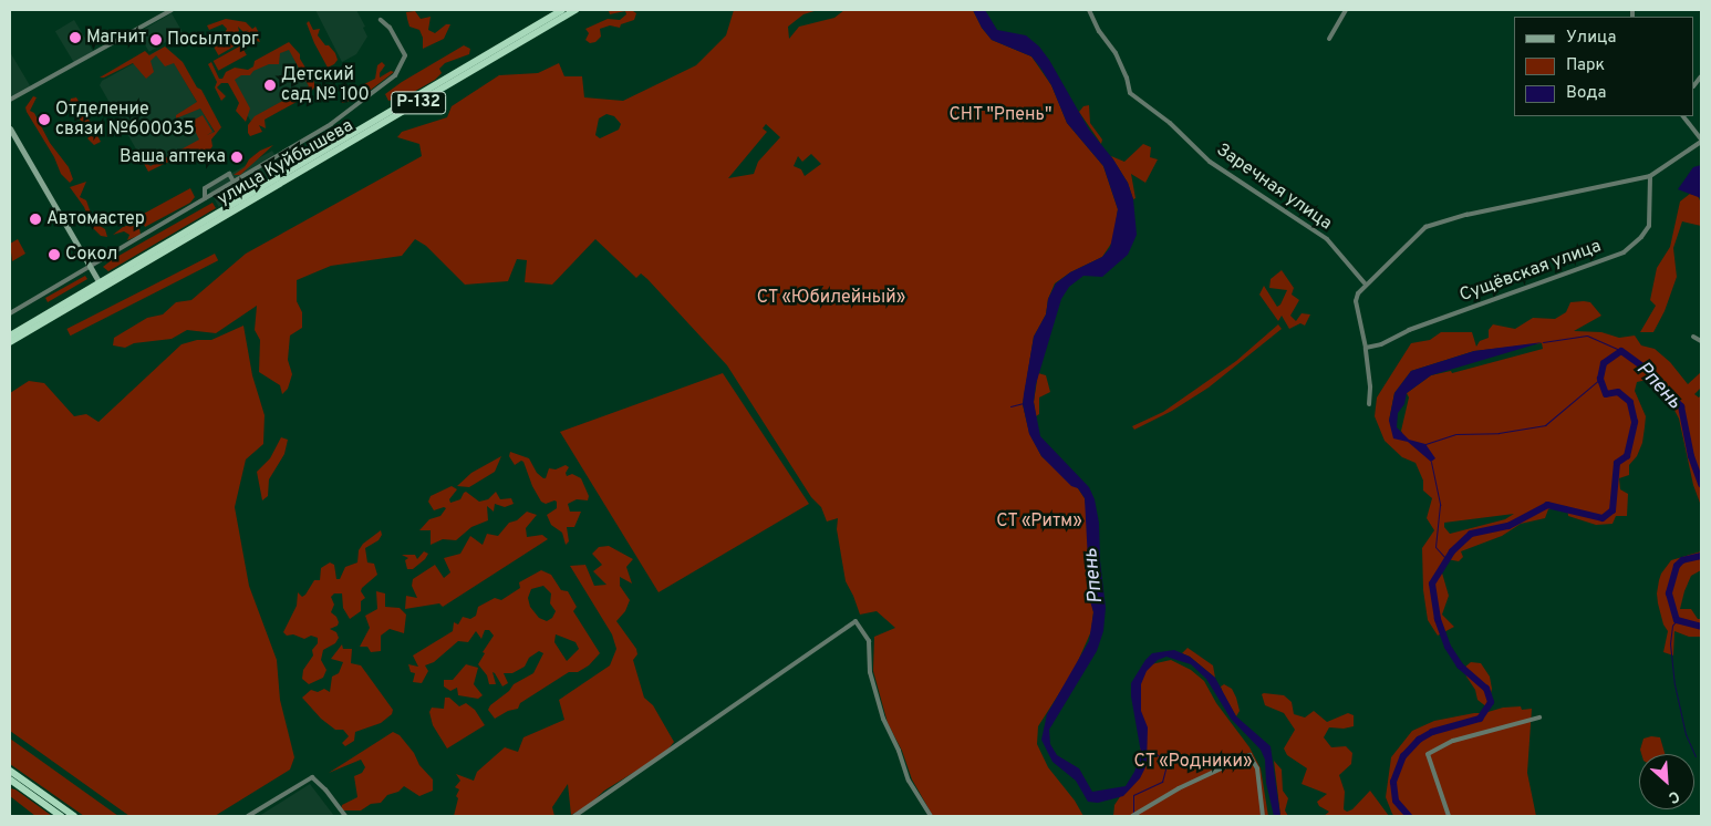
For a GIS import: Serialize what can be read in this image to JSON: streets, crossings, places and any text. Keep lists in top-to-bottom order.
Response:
{
  "streets": {
    "highway": ["Р-132", "улица Куйбышева"],
    "street": ["Заречная улица", "Сущёвская улица"]
  },
  "water": ["Рпень"],
  "parks": [
    "СНТ \"Рпень\"",
    "СТ «Юбилейный»",
    "СТ «Ритм»",
    "СТ «Родники»"
  ],
  "places": [
    "Магнит",
    "Посылторг",
    "Детский сад № 100",
    "Отделение связи №600035",
    "Ваша аптека",
    "Автомастер",
    "Сокол"
  ],
  "legend": ["Улица", "Парк", "Вода"],
  "north": "bottom right"
}
